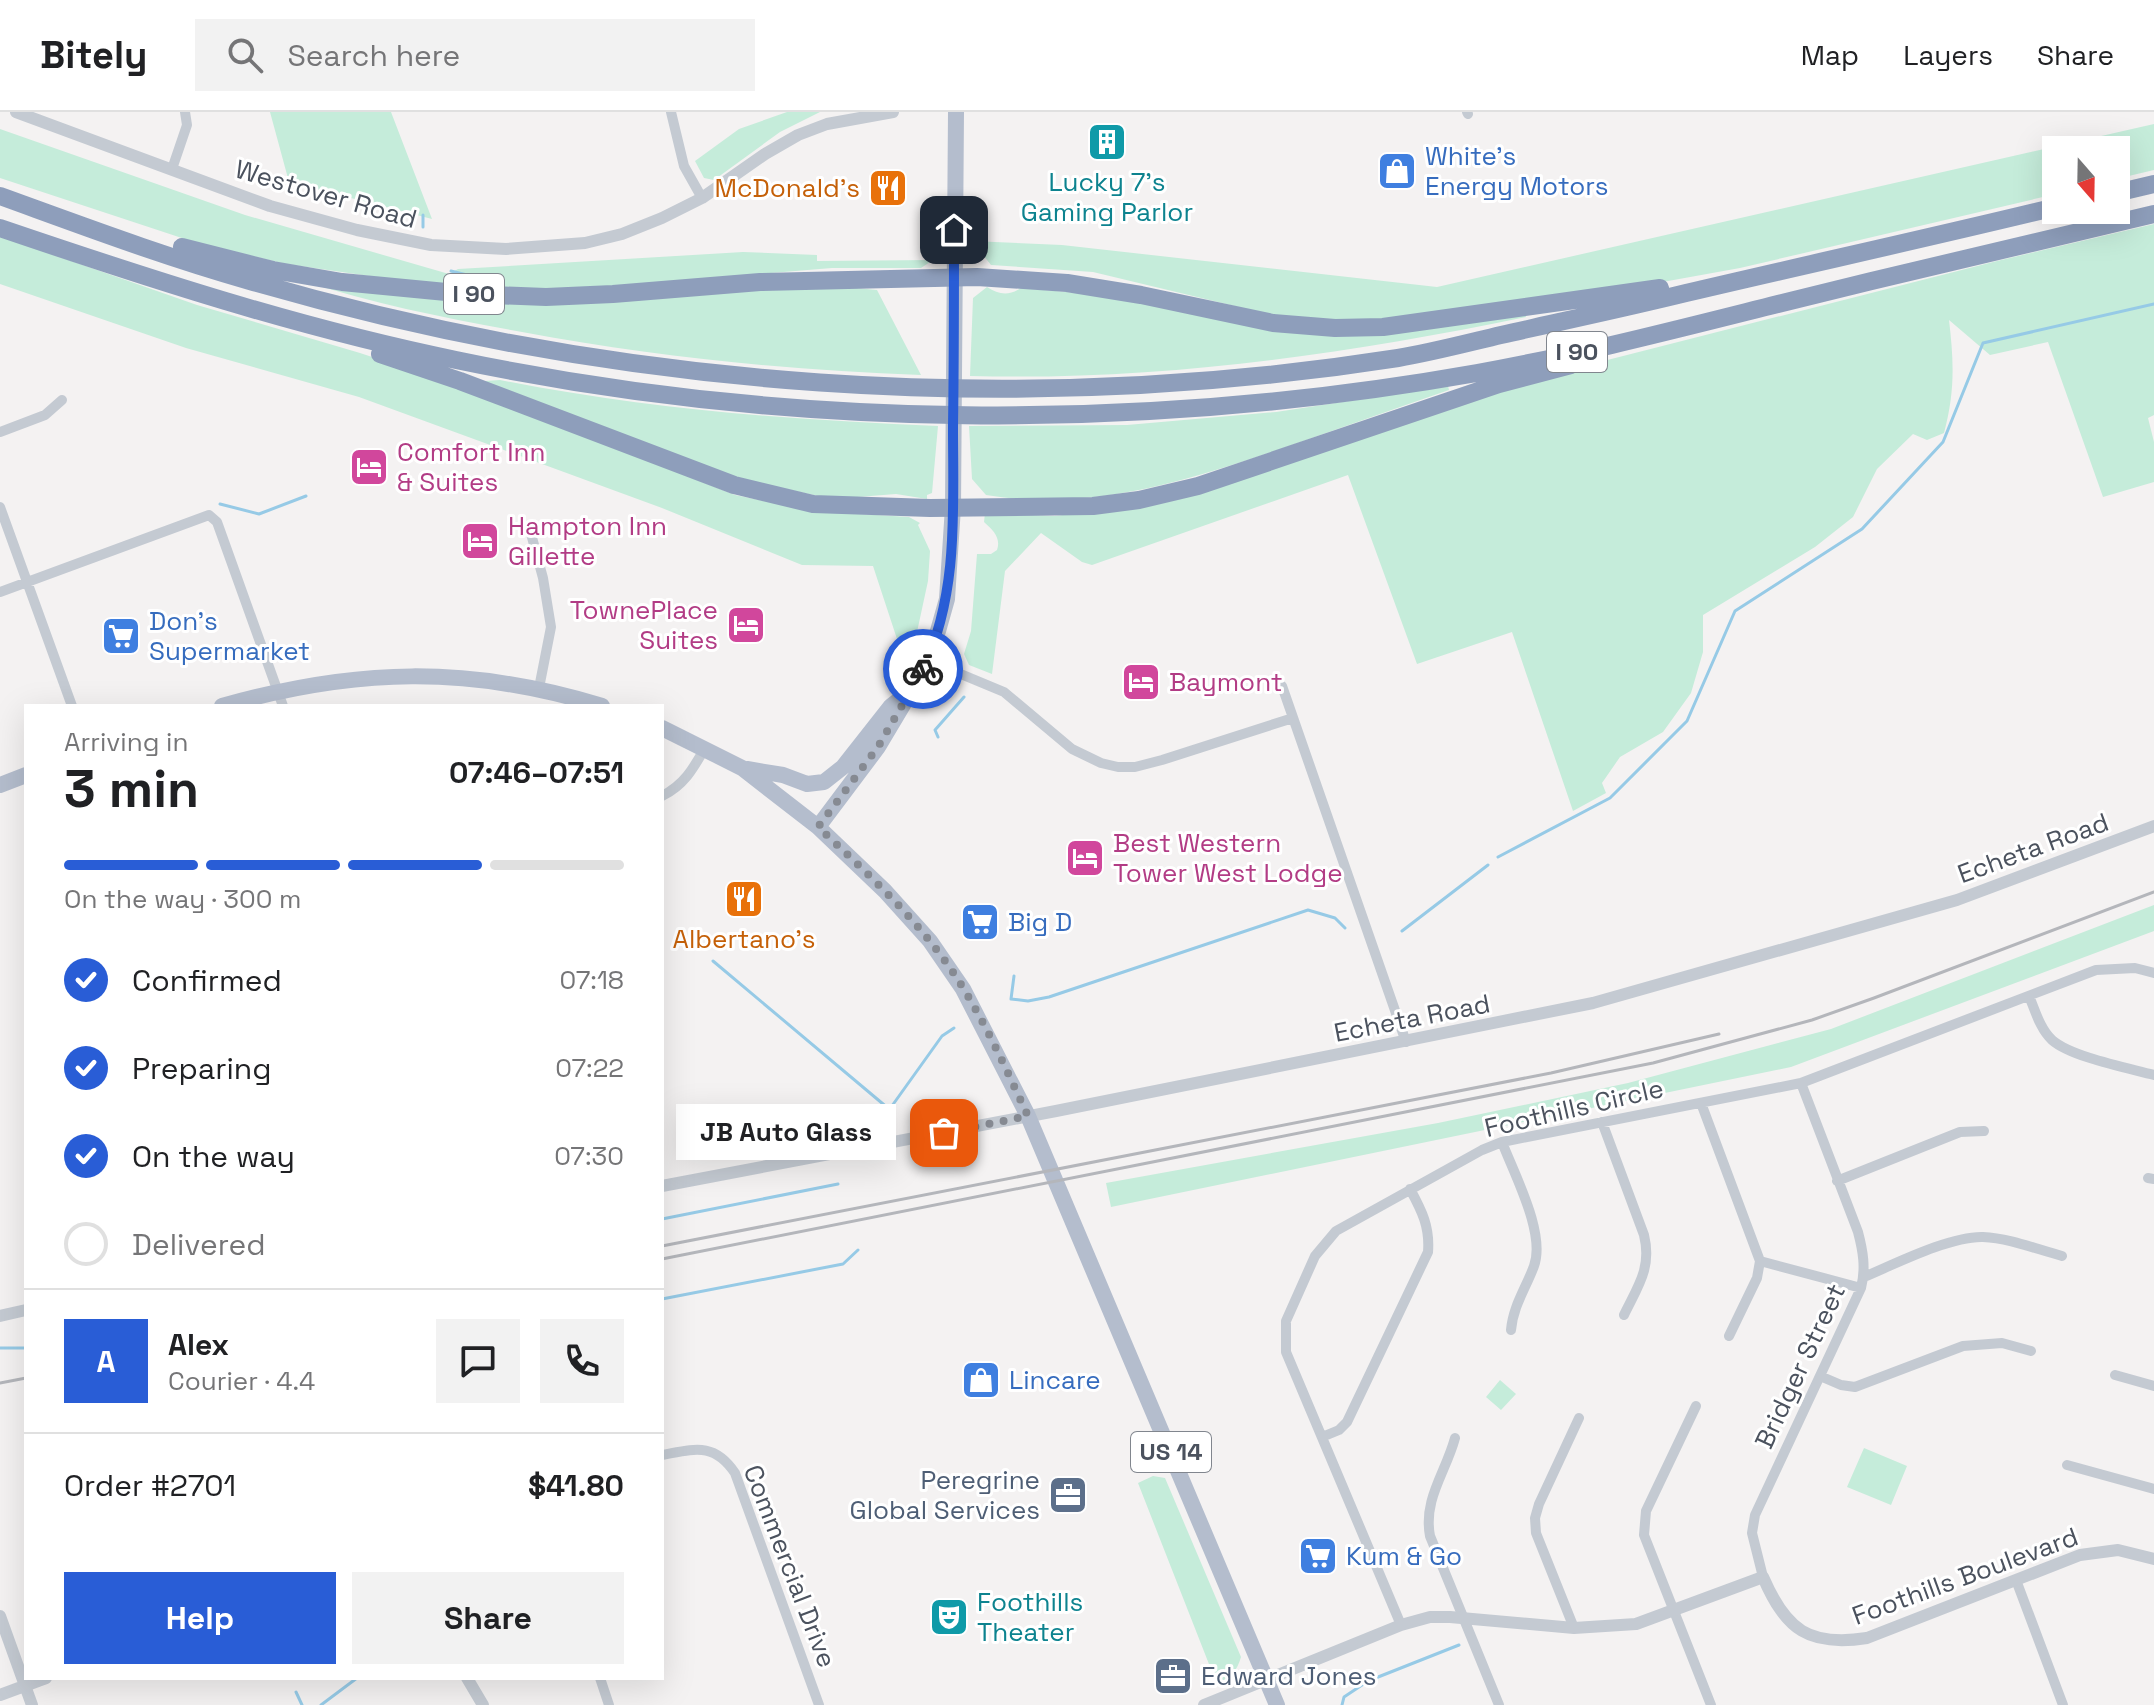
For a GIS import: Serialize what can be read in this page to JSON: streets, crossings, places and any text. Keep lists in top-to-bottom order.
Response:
{
  "streets": {
    "highway": ["I 90"],
    "main road": ["US 14"],
    "street": [
      "Westover Road",
      "Echeta Road",
      "Foothills Circle",
      "Bridger Street",
      "Commercial Drive",
      "Foothills Boulevard"
    ]
  },
  "crossings": [
    ["Echeta Road", "US 14"],
    ["Foothills Circle", "Bridger Street"],
    ["Bridger Street", "Foothills Boulevard"]
  ],
  "places": {
    "building": ["Lucky 7's Gaming Parlor"],
    "shop": ["White's Energy Motors", "Lincare"],
    "restaurant": ["McDonald's", "Albertano's"],
    "hotel": [
      "Comfort Inn & Suites",
      "Hampton Inn Gillette",
      "TownePlace Suites",
      "Baymont",
      "Best Western Tower West Lodge"
    ],
    "supermarket": ["Don's Supermarket", "Big D", "Kum & Go"],
    "other": ["JB Auto Glass"],
    "office": ["Peregrine Global Services", "Edward Jones"],
    "theatre": ["Foothills Theater"]
  },
  "north": "bottom",
  "page": {
    "header": "Bitely",
    "search": "Search here",
    "nav": ["Map", "Layers", "Share"],
    "heading": ["3 min", "Arriving in", "07:46–07:51"],
    "panel": [
      "Alex",
      "Courier · 4.4",
      "Order #2701",
      "$41.80"
    ],
    "bar": "On the way · 300 m",
    "list": [
      ["Confirmed", "07:18"],
      ["Preparing", "07:22"],
      ["On the way", "07:30"],
      "Delivered"
    ],
    "bubble": "JB Auto Glass",
    "round": "A",
    "buttons": ["Help", "Share"]
  }
}
